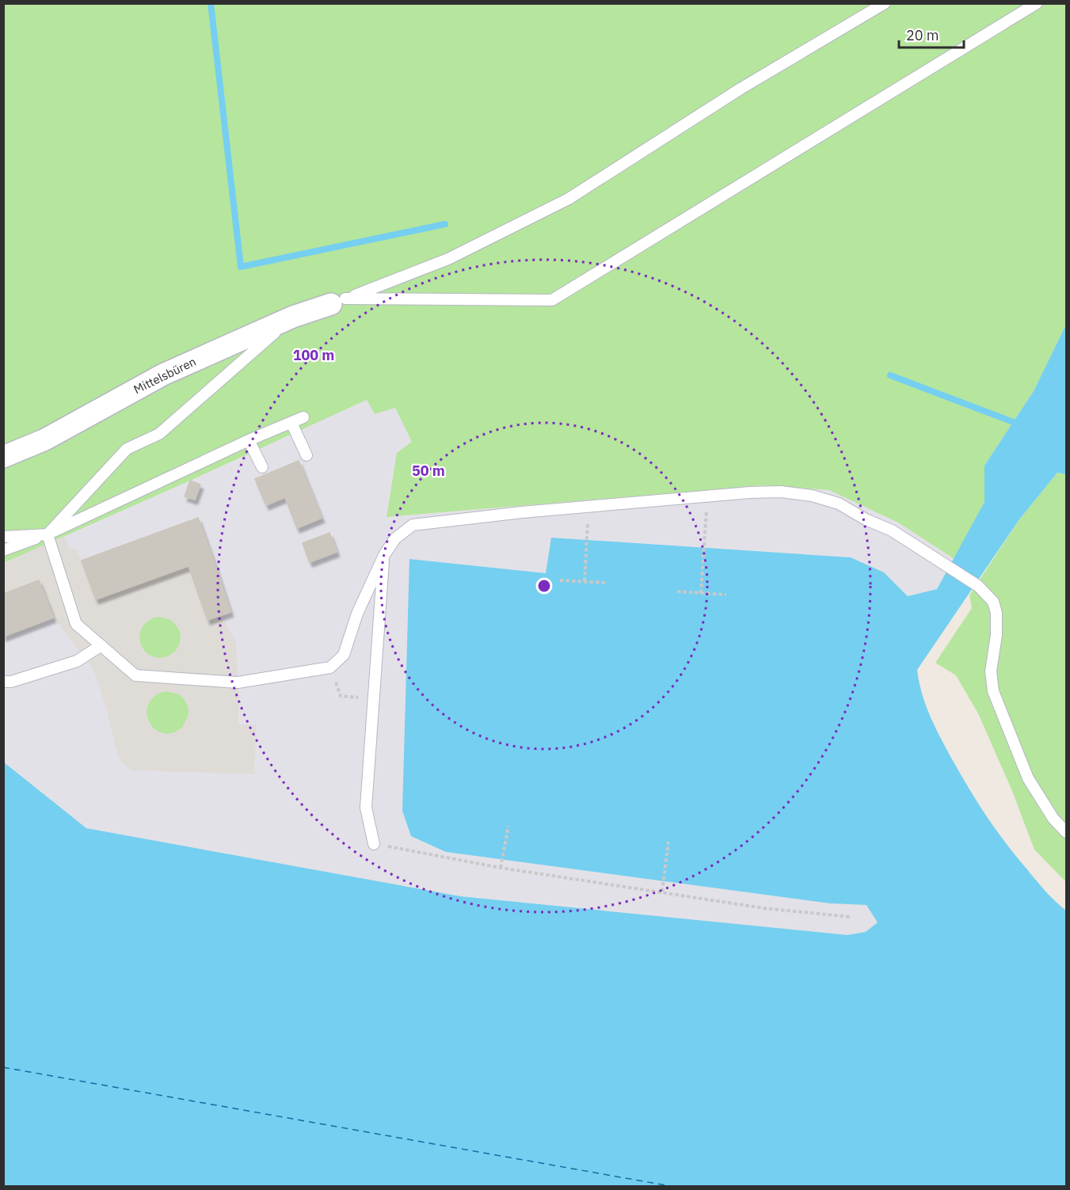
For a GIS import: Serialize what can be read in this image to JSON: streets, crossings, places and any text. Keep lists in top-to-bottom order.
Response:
{
  "streets": {
    "street": ["Mittelsbüren"]
  },
  "scale_bar": "20 m",
  "rings": ["100 m", "50 m"]
}
